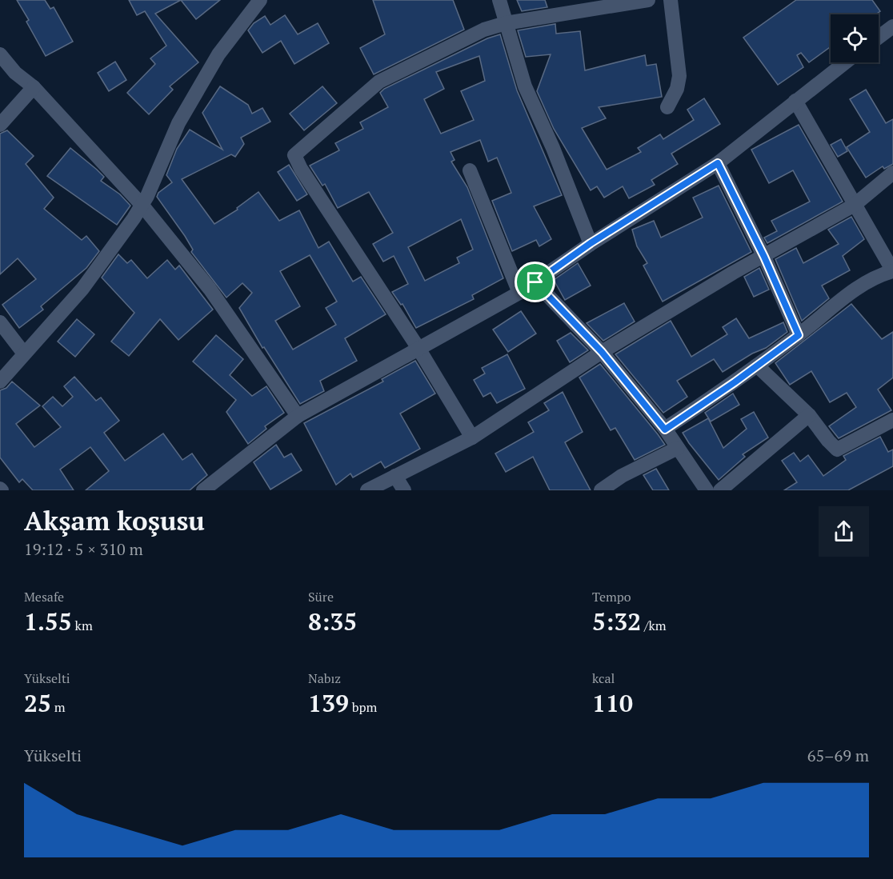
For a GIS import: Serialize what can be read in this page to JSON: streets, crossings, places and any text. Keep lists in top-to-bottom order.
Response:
{
  "page": {
    "heading": ["Akşam koşusu", "19:12 · 5 × 310 m"],
    "stats": [
      ["Mesafe", "1.55 km"],
      ["Süre", "8:35"],
      ["Tempo", "5:32 /km"],
      ["Yükselti", "25 m"],
      ["Nabız", "139 bpm"],
      ["kcal", "110"]
    ],
    "chart": ["Yükselti", "65–69 m"]
  }
}
